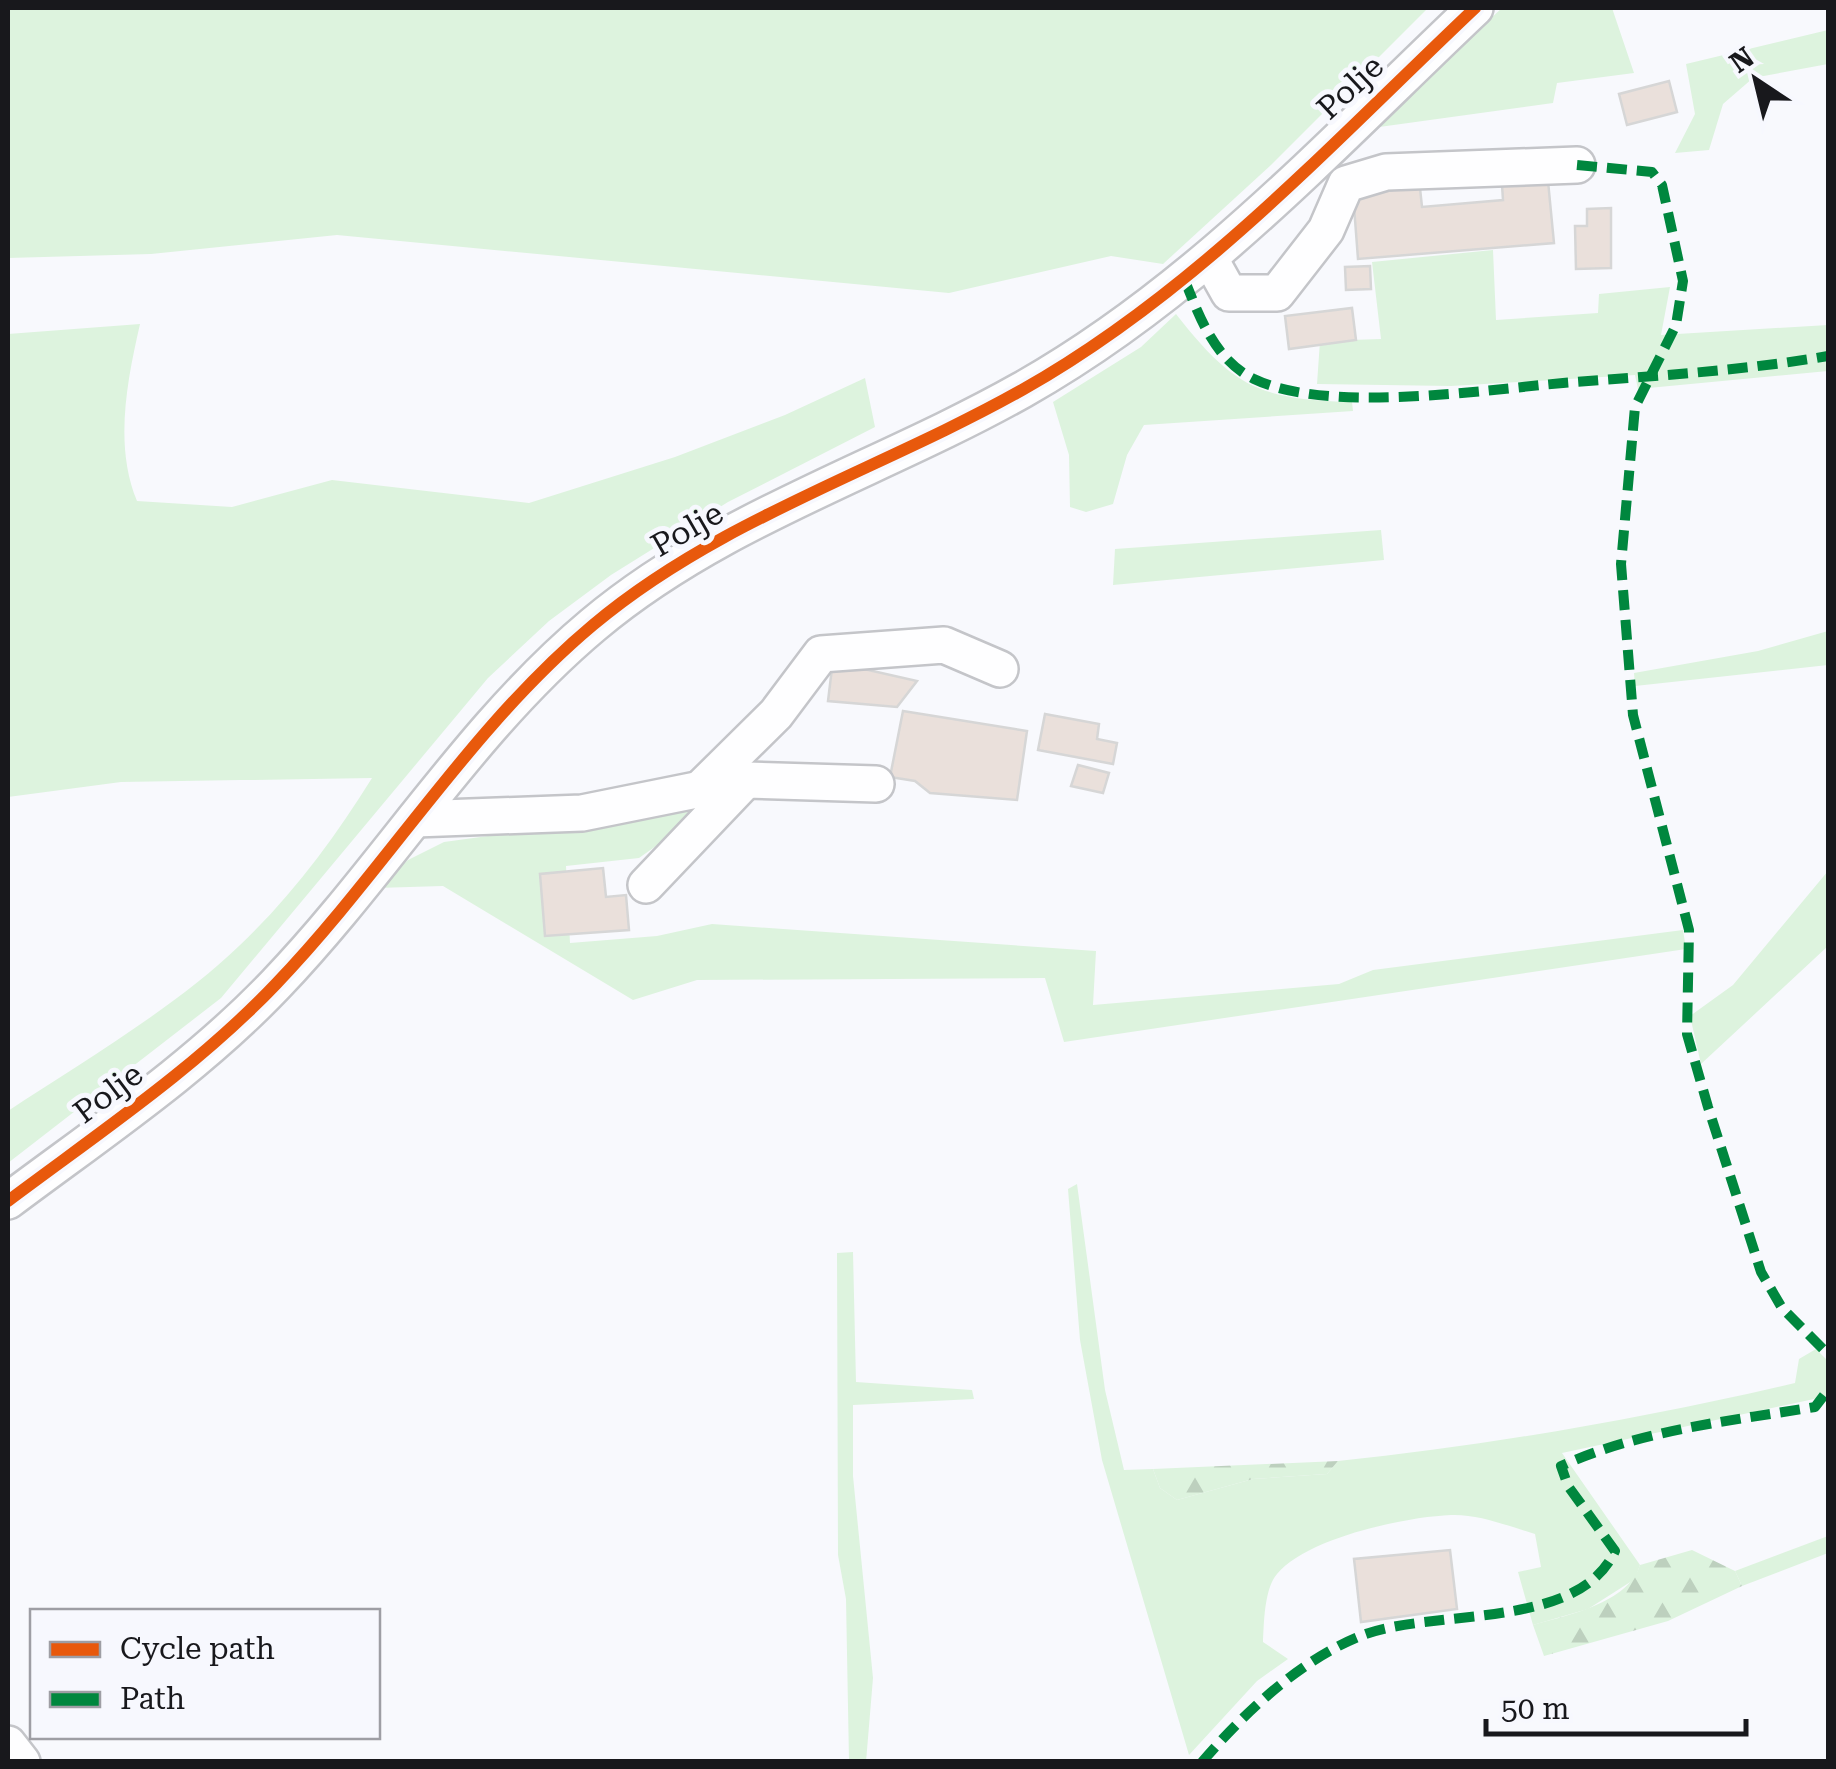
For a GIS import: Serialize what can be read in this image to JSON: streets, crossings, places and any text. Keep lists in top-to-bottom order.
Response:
{
  "streets": {
    "street": ["Polje"]
  },
  "legend": ["Cycle path", "Path"],
  "scale_bar": "50 m",
  "north": "top left"
}
